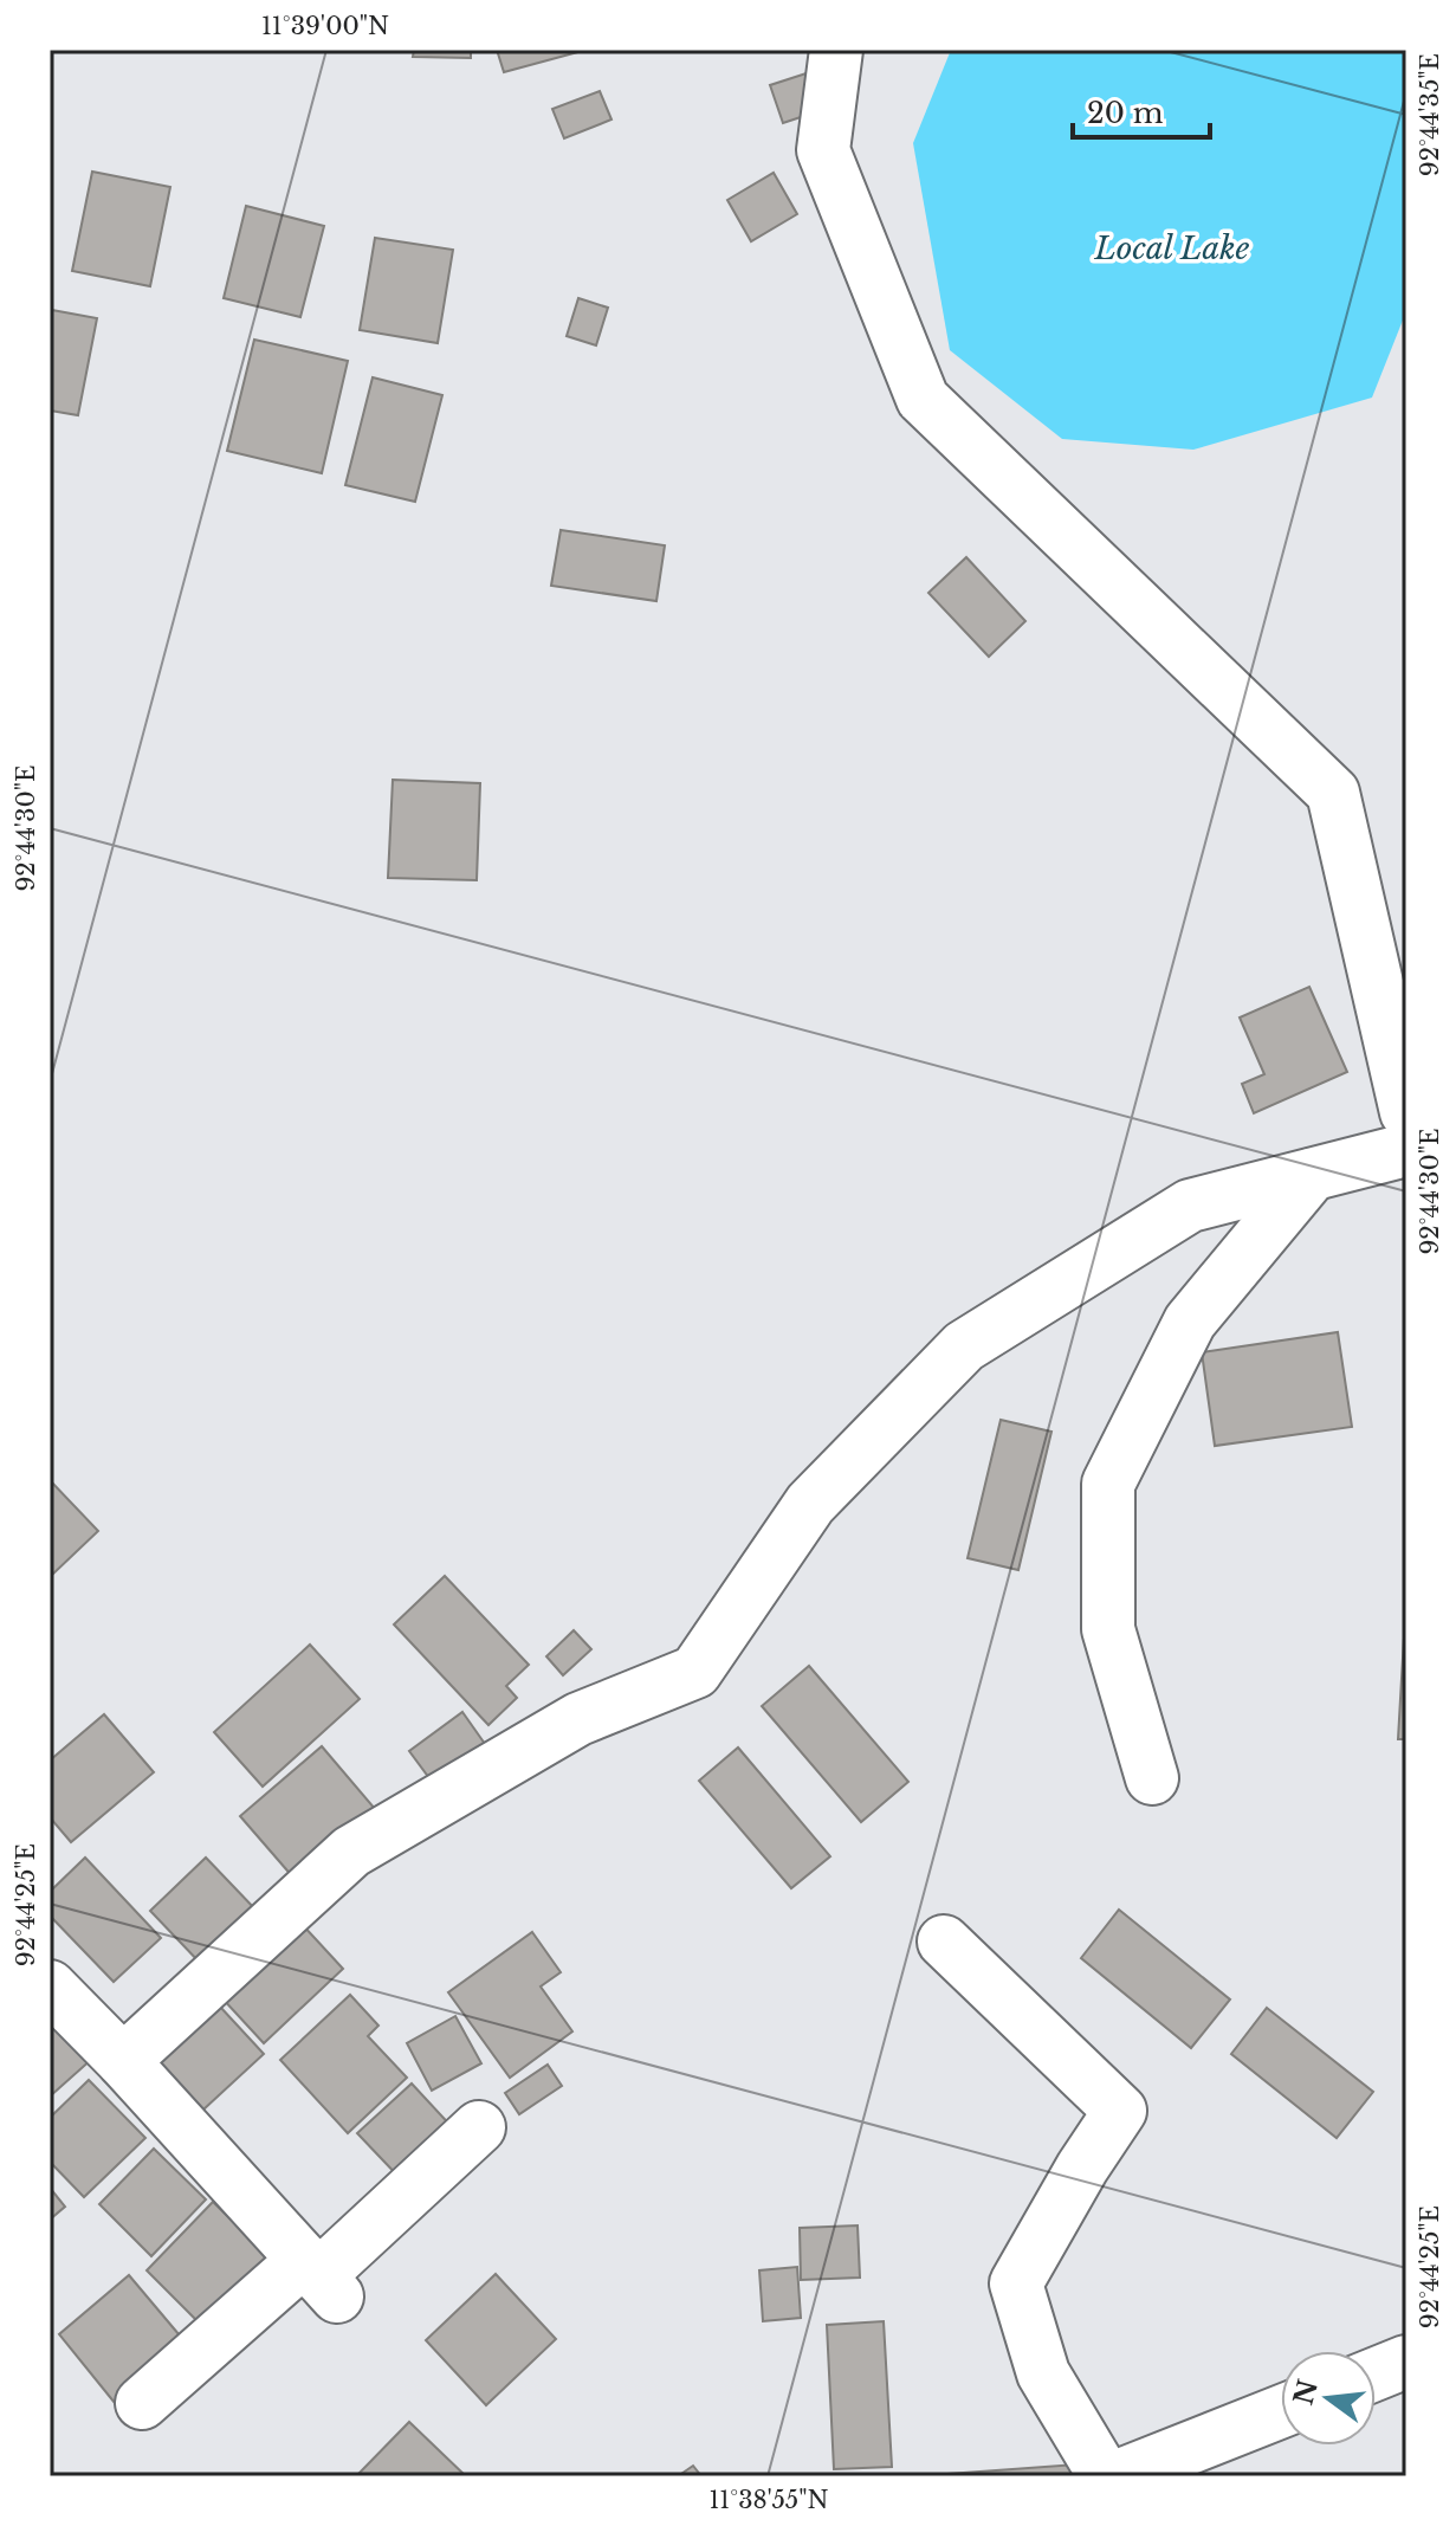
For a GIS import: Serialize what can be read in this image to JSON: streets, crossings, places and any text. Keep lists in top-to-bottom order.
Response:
{
  "water": ["Local Lake"],
  "scale_bar": "20 m",
  "north": "left",
  "coordinates": [
    "11°39'00\"N",
    "92°44'35\"E",
    "92°44'30\"E",
    "92°44'25\"E",
    "11°38'55\"N"
  ]
}
